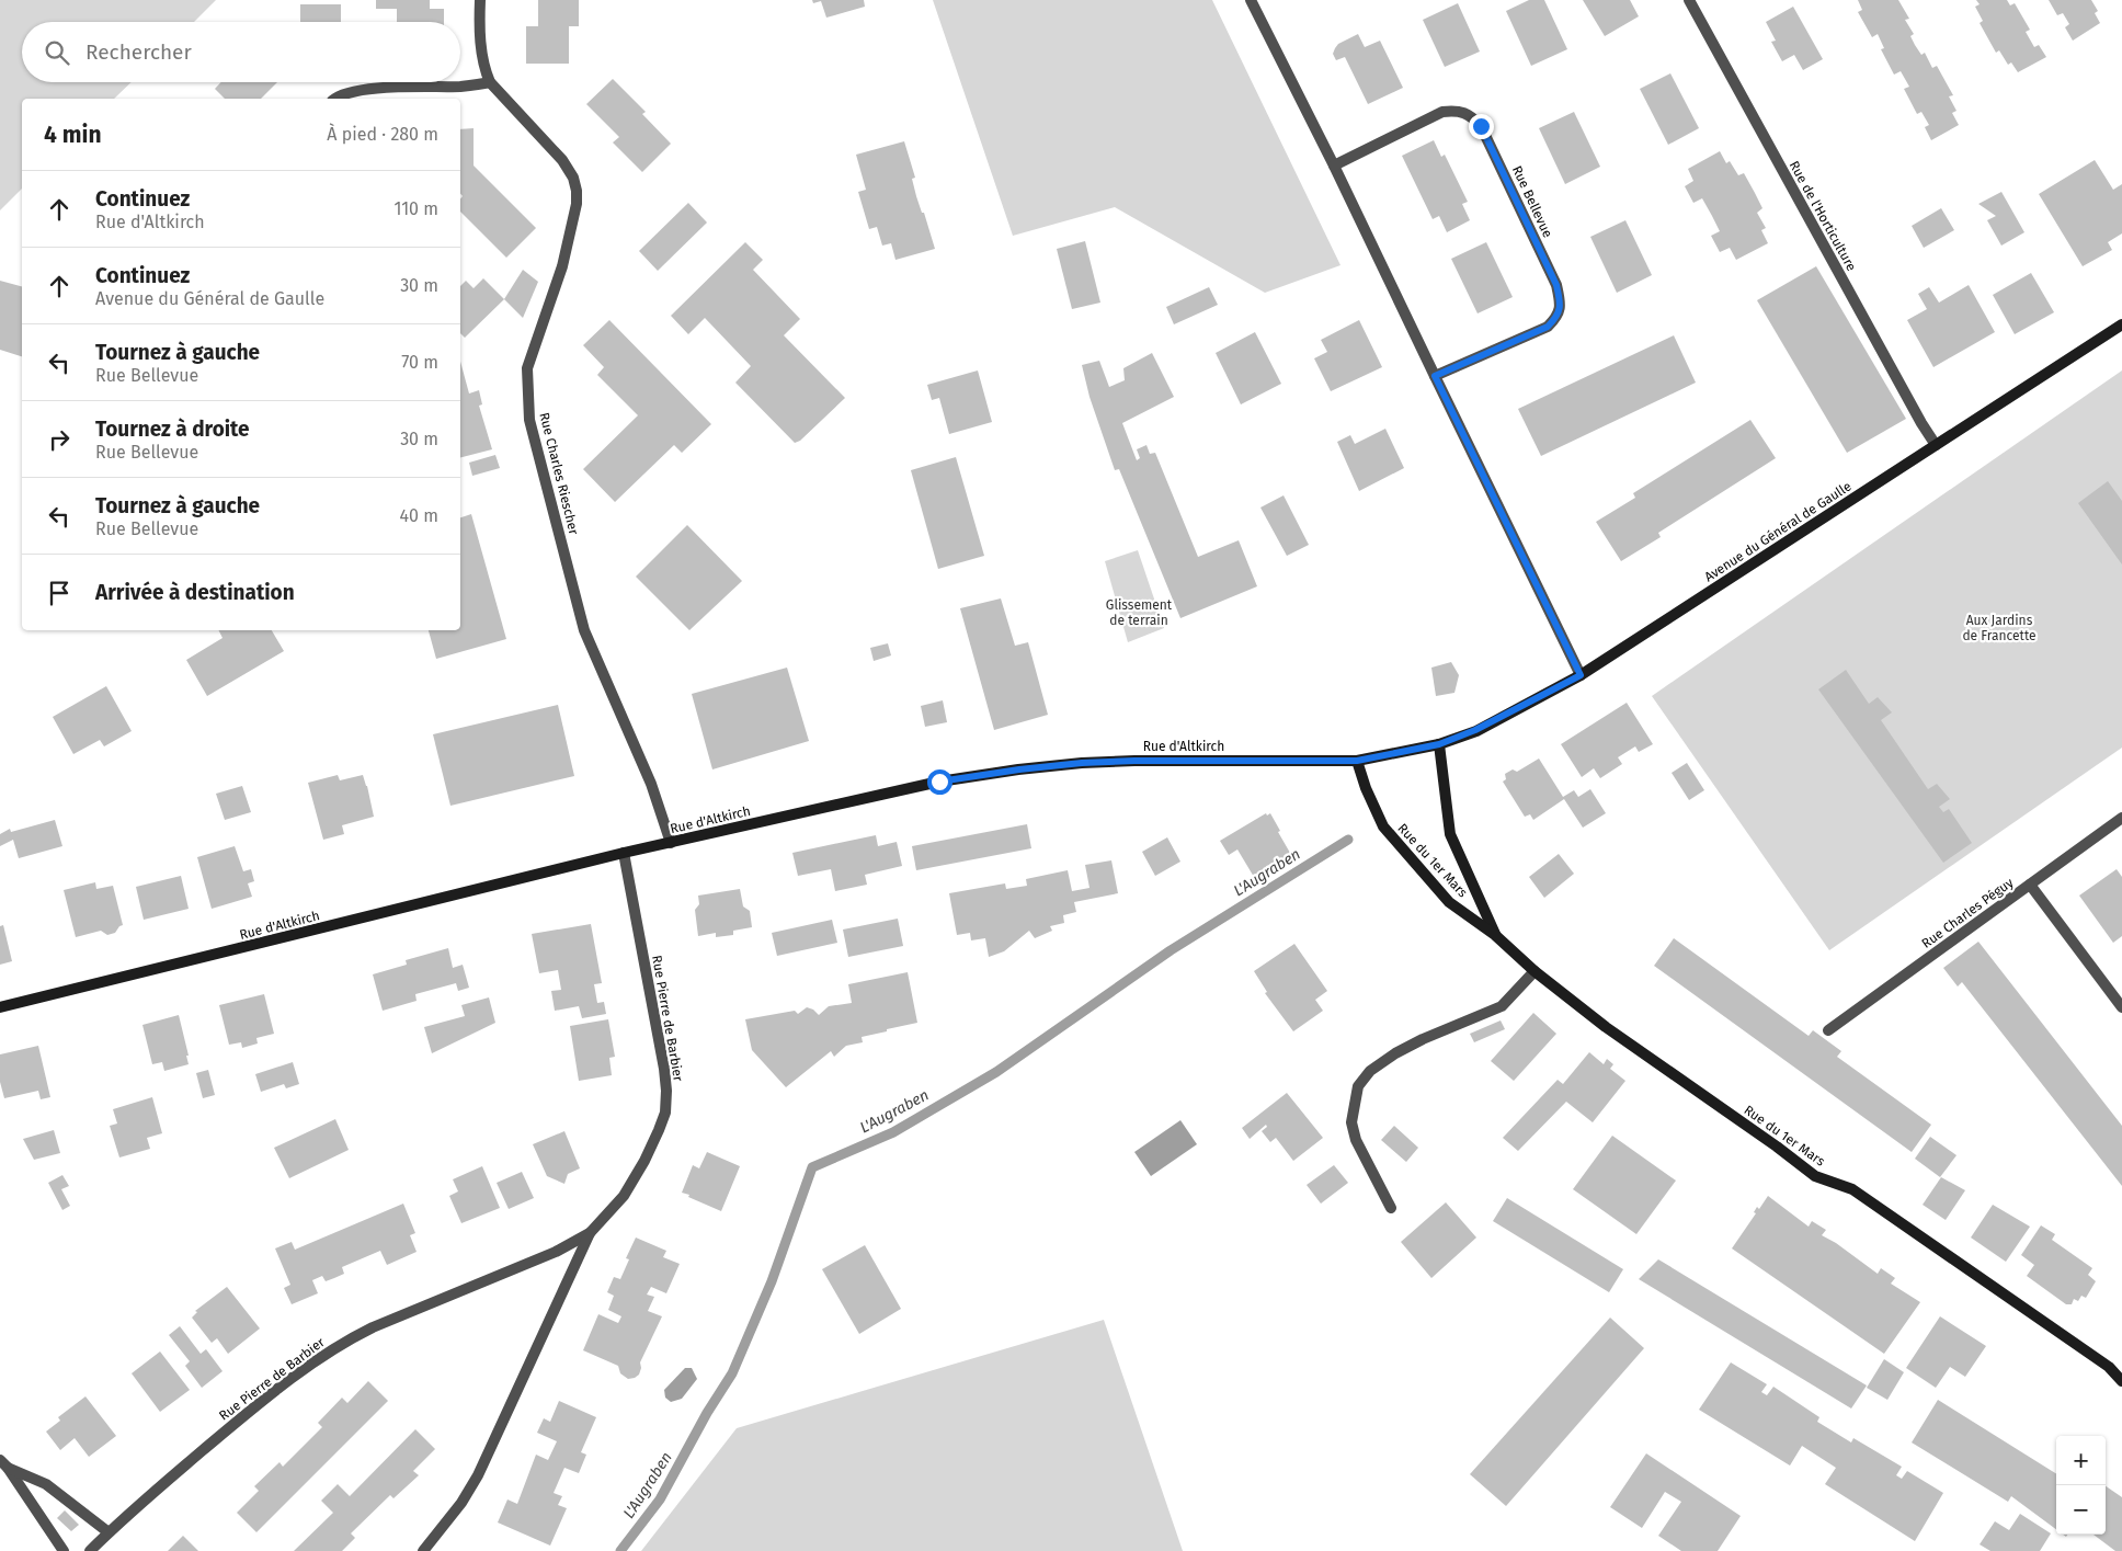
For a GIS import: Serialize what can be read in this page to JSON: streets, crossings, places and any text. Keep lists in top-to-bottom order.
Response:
{
  "streets": {
    "main road": ["Avenue du Général de Gaulle", "Rue d'Altkirch", "Rue du 1er Mars"],
    "street": [
      "Rue Bellevue",
      "Rue de l'Horticulture",
      "Rue Charles Riescher",
      "Rue Charles Péguy",
      "Rue Pierre de Barbier"
    ]
  },
  "crossings": [
    ["Rue de l'Horticulture", "Avenue du Général de Gaulle"],
    ["Rue Charles Riescher", "Rue d'Altkirch"],
    ["Avenue du Général de Gaulle", "Rue d'Altkirch"],
    ["Avenue du Général de Gaulle", "Rue du 1er Mars"],
    ["Rue d'Altkirch", "Rue du 1er Mars"],
    ["Rue d'Altkirch", "Rue Pierre de Barbier"]
  ],
  "water": ["L'Augraben"],
  "parks": ["Glissement de terrain", "Aux Jardins de Francette"],
  "page": {
    "search": "Rechercher",
    "heading": ["4 min", "À pied · 280 m"],
    "list": [
      ["Continuez", "Rue d'Altkirch", "110 m"],
      ["Continuez", "Avenue du Général de Gaulle", "30 m"],
      ["Tournez à gauche", "Rue Bellevue", "70 m"],
      ["Tournez à droite", "Rue Bellevue", "30 m"],
      ["Tournez à gauche", "Rue Bellevue", "40 m"],
      "Arrivée à destination"
    ],
    "map_buttons": ["+", "−"]
  }
}
